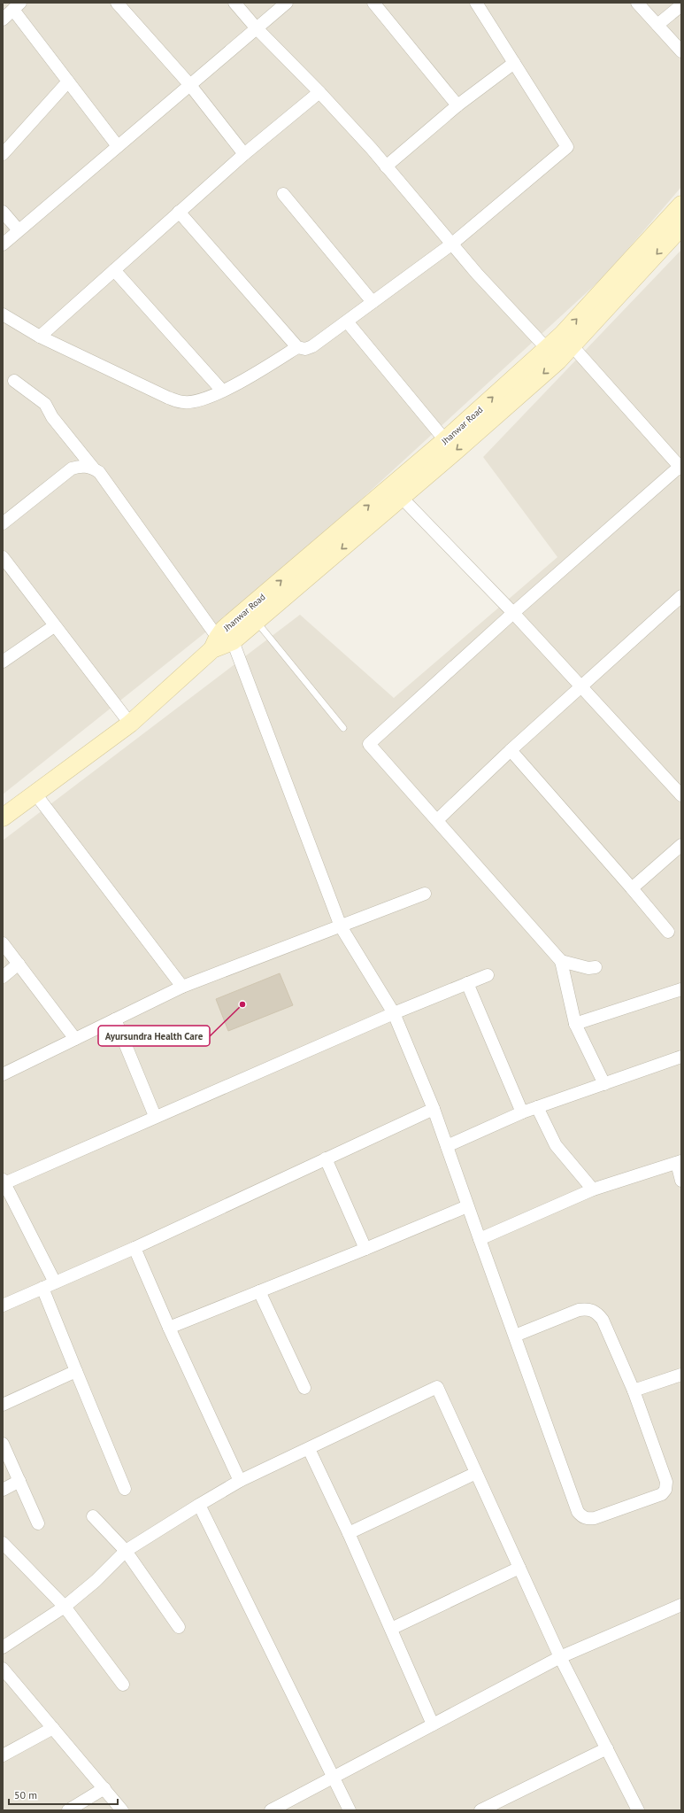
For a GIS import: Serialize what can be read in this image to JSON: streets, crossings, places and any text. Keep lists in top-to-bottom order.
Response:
{
  "streets": {
    "street": ["Jhanwar Road"]
  },
  "places": ["Ayursundra Health Care"],
  "scale_bar": "50 m"
}
